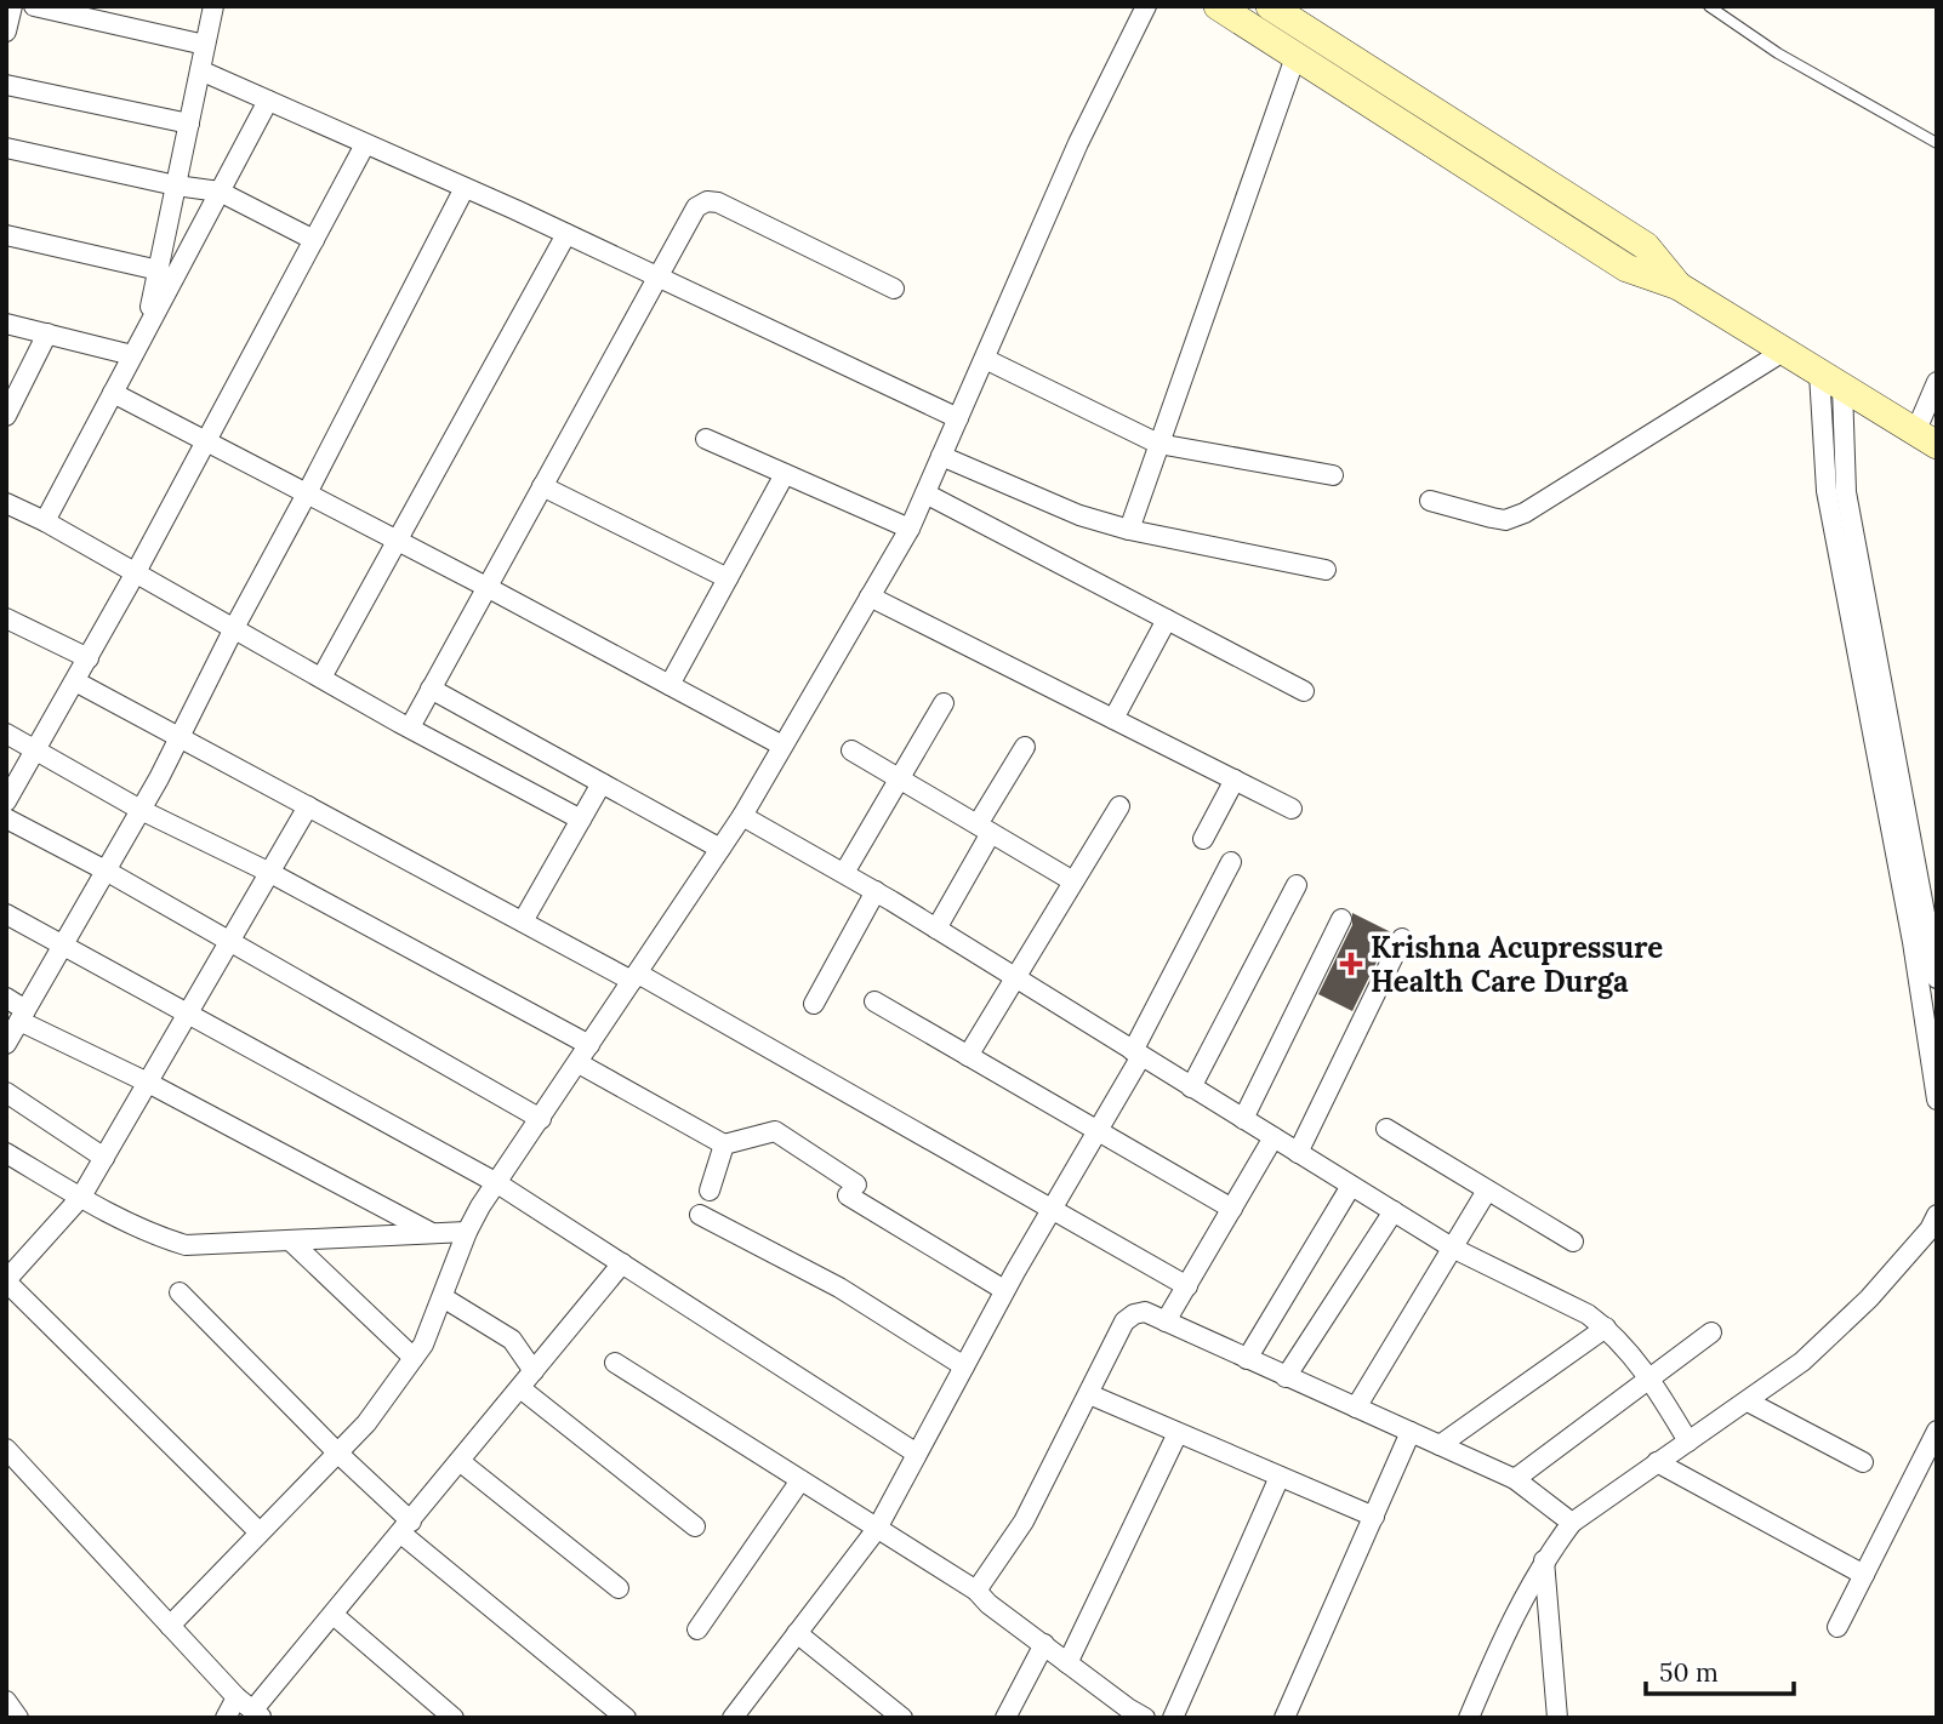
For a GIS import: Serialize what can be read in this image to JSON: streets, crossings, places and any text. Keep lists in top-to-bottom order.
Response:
{
  "places": {
    "health": ["Krishna Acupressure Health Care Durga"]
  },
  "scale_bar": "50 m"
}
